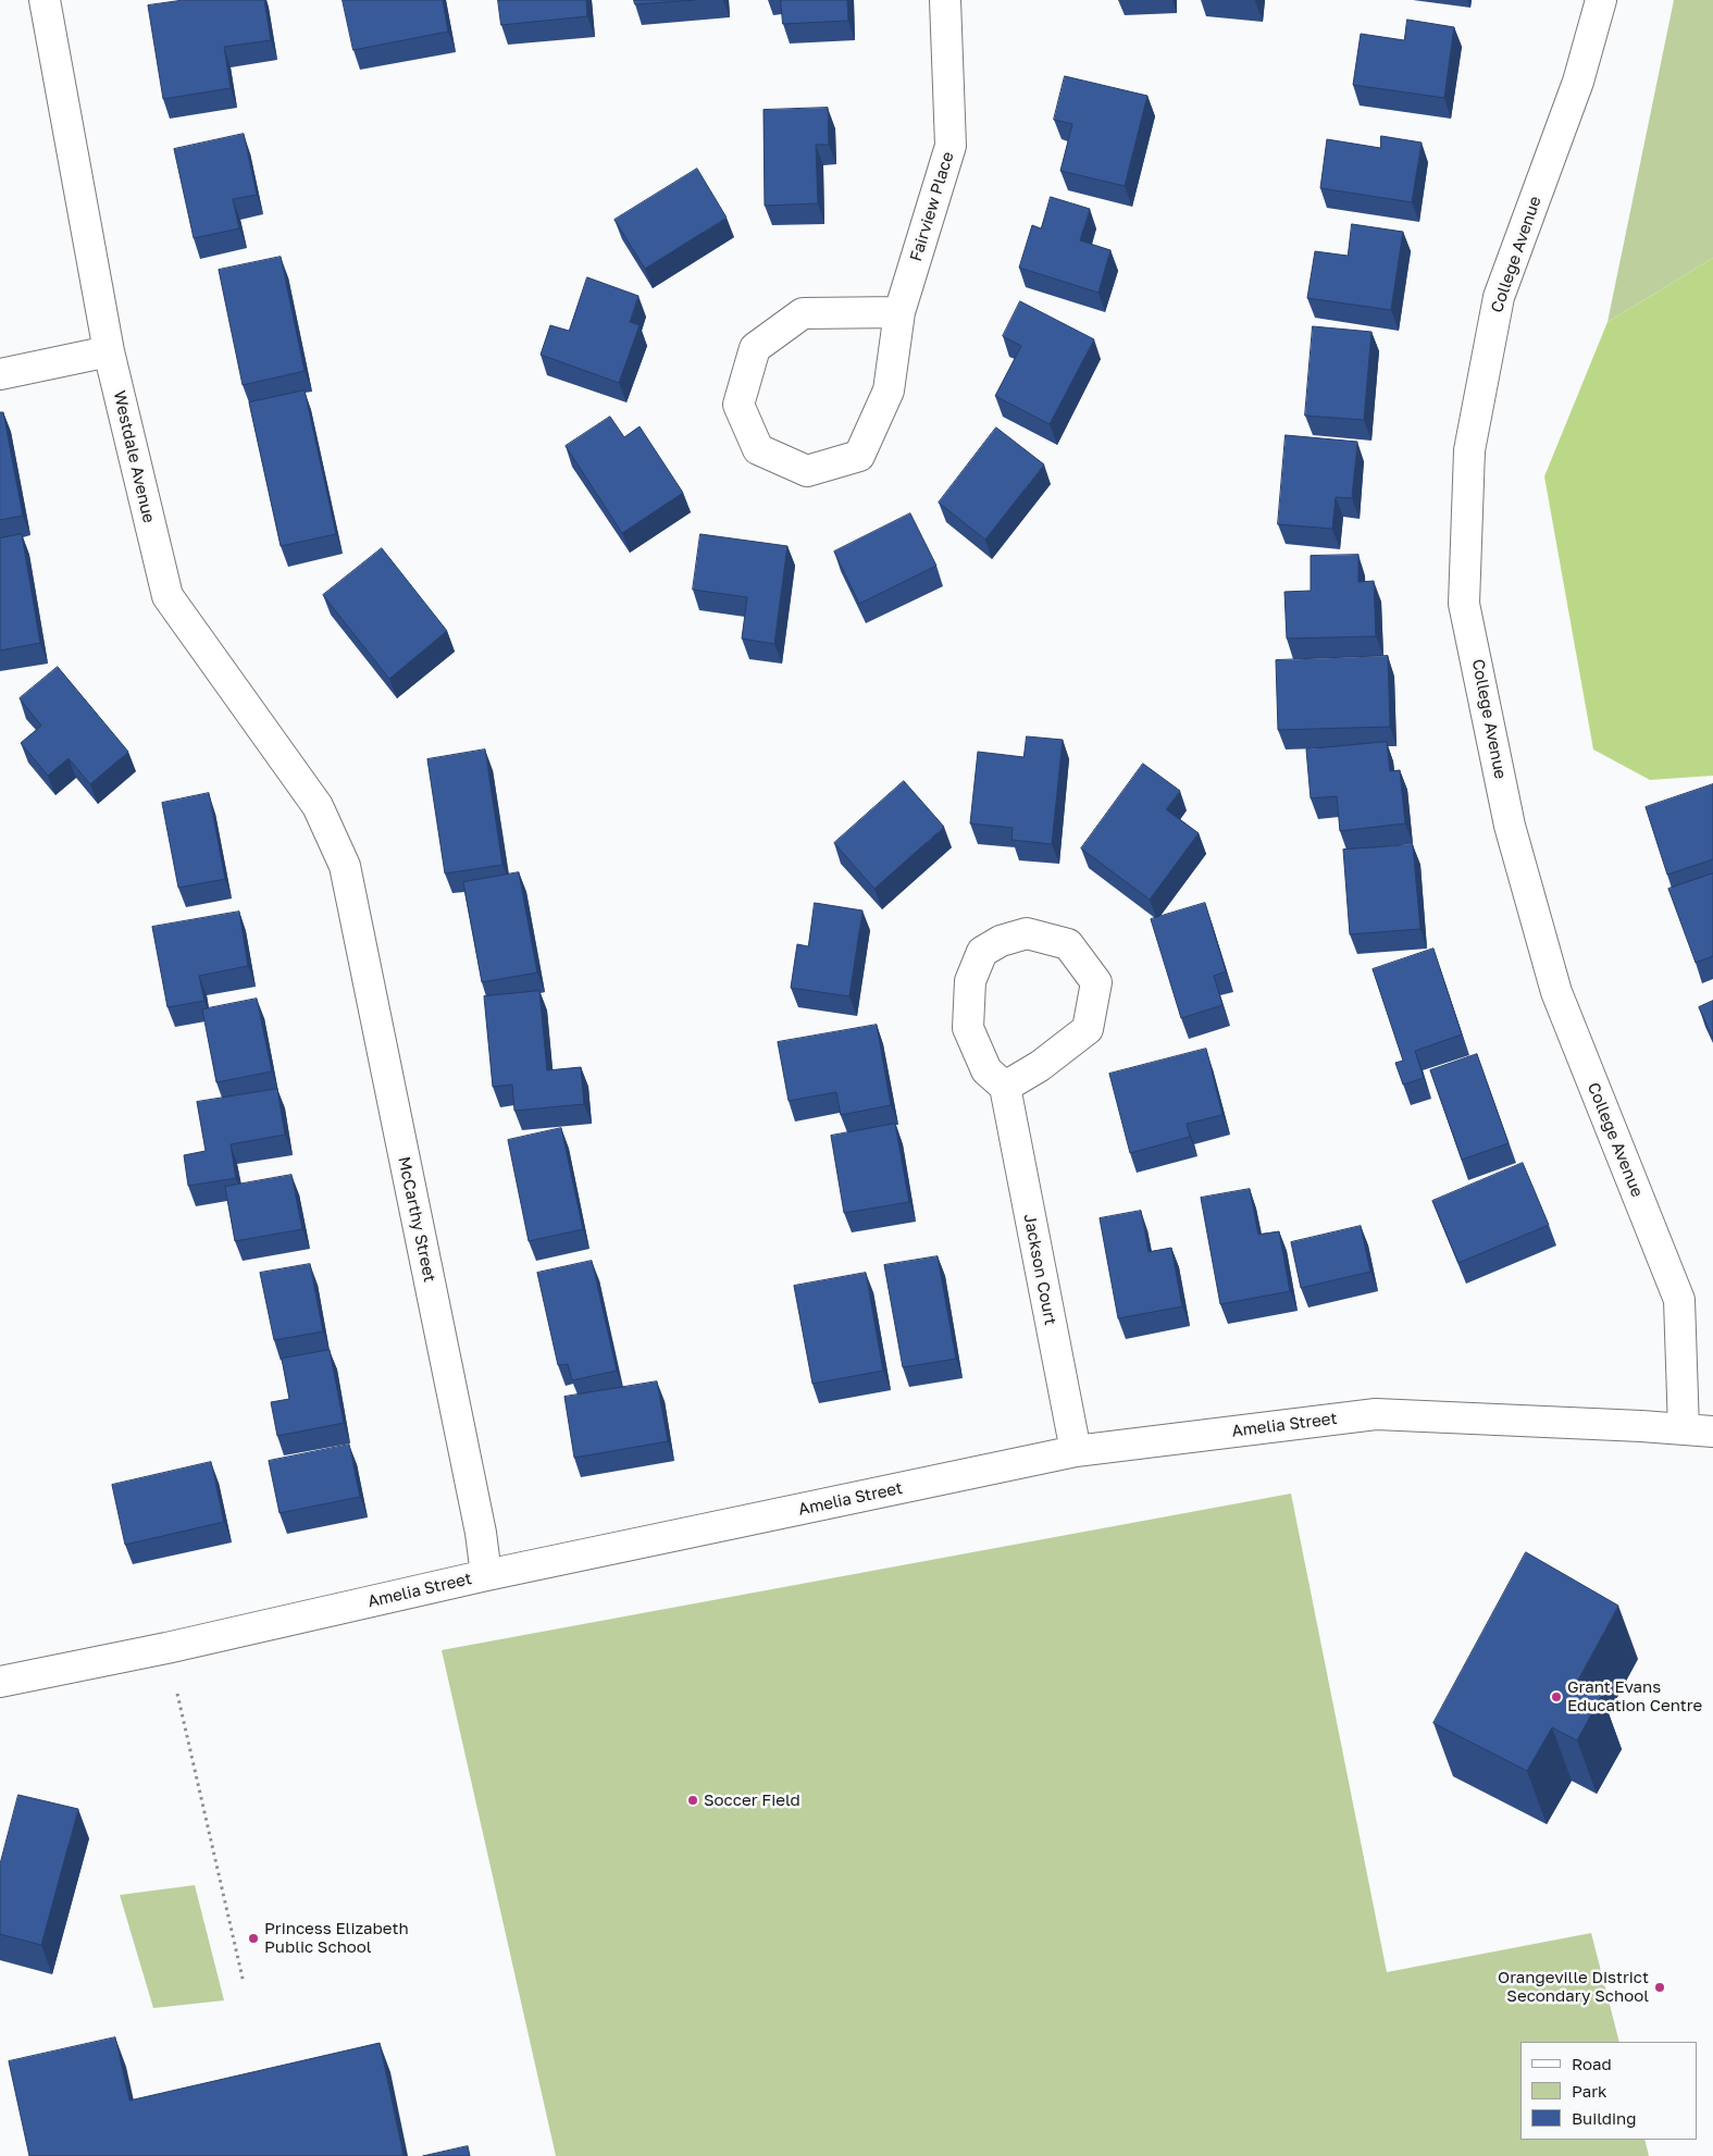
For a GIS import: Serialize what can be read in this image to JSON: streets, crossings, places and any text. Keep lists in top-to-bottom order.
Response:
{
  "streets": {
    "street": [
      "Fairview Place",
      "College Avenue",
      "Westdale Avenue",
      "McCarthy Street",
      "Jackson Court",
      "Amelia Street"
    ]
  },
  "crossings": [
    ["College Avenue", "Amelia Street"],
    ["Westdale Avenue", "McCarthy Street"],
    ["McCarthy Street", "Amelia Street"],
    ["Jackson Court", "Amelia Street"]
  ],
  "places": [
    "Grant Evans Education Centre",
    "Soccer Field",
    "Princess Elizabeth Public School",
    "Orangeville District Secondary School"
  ],
  "legend": ["Road", "Park", "Building"]
}
